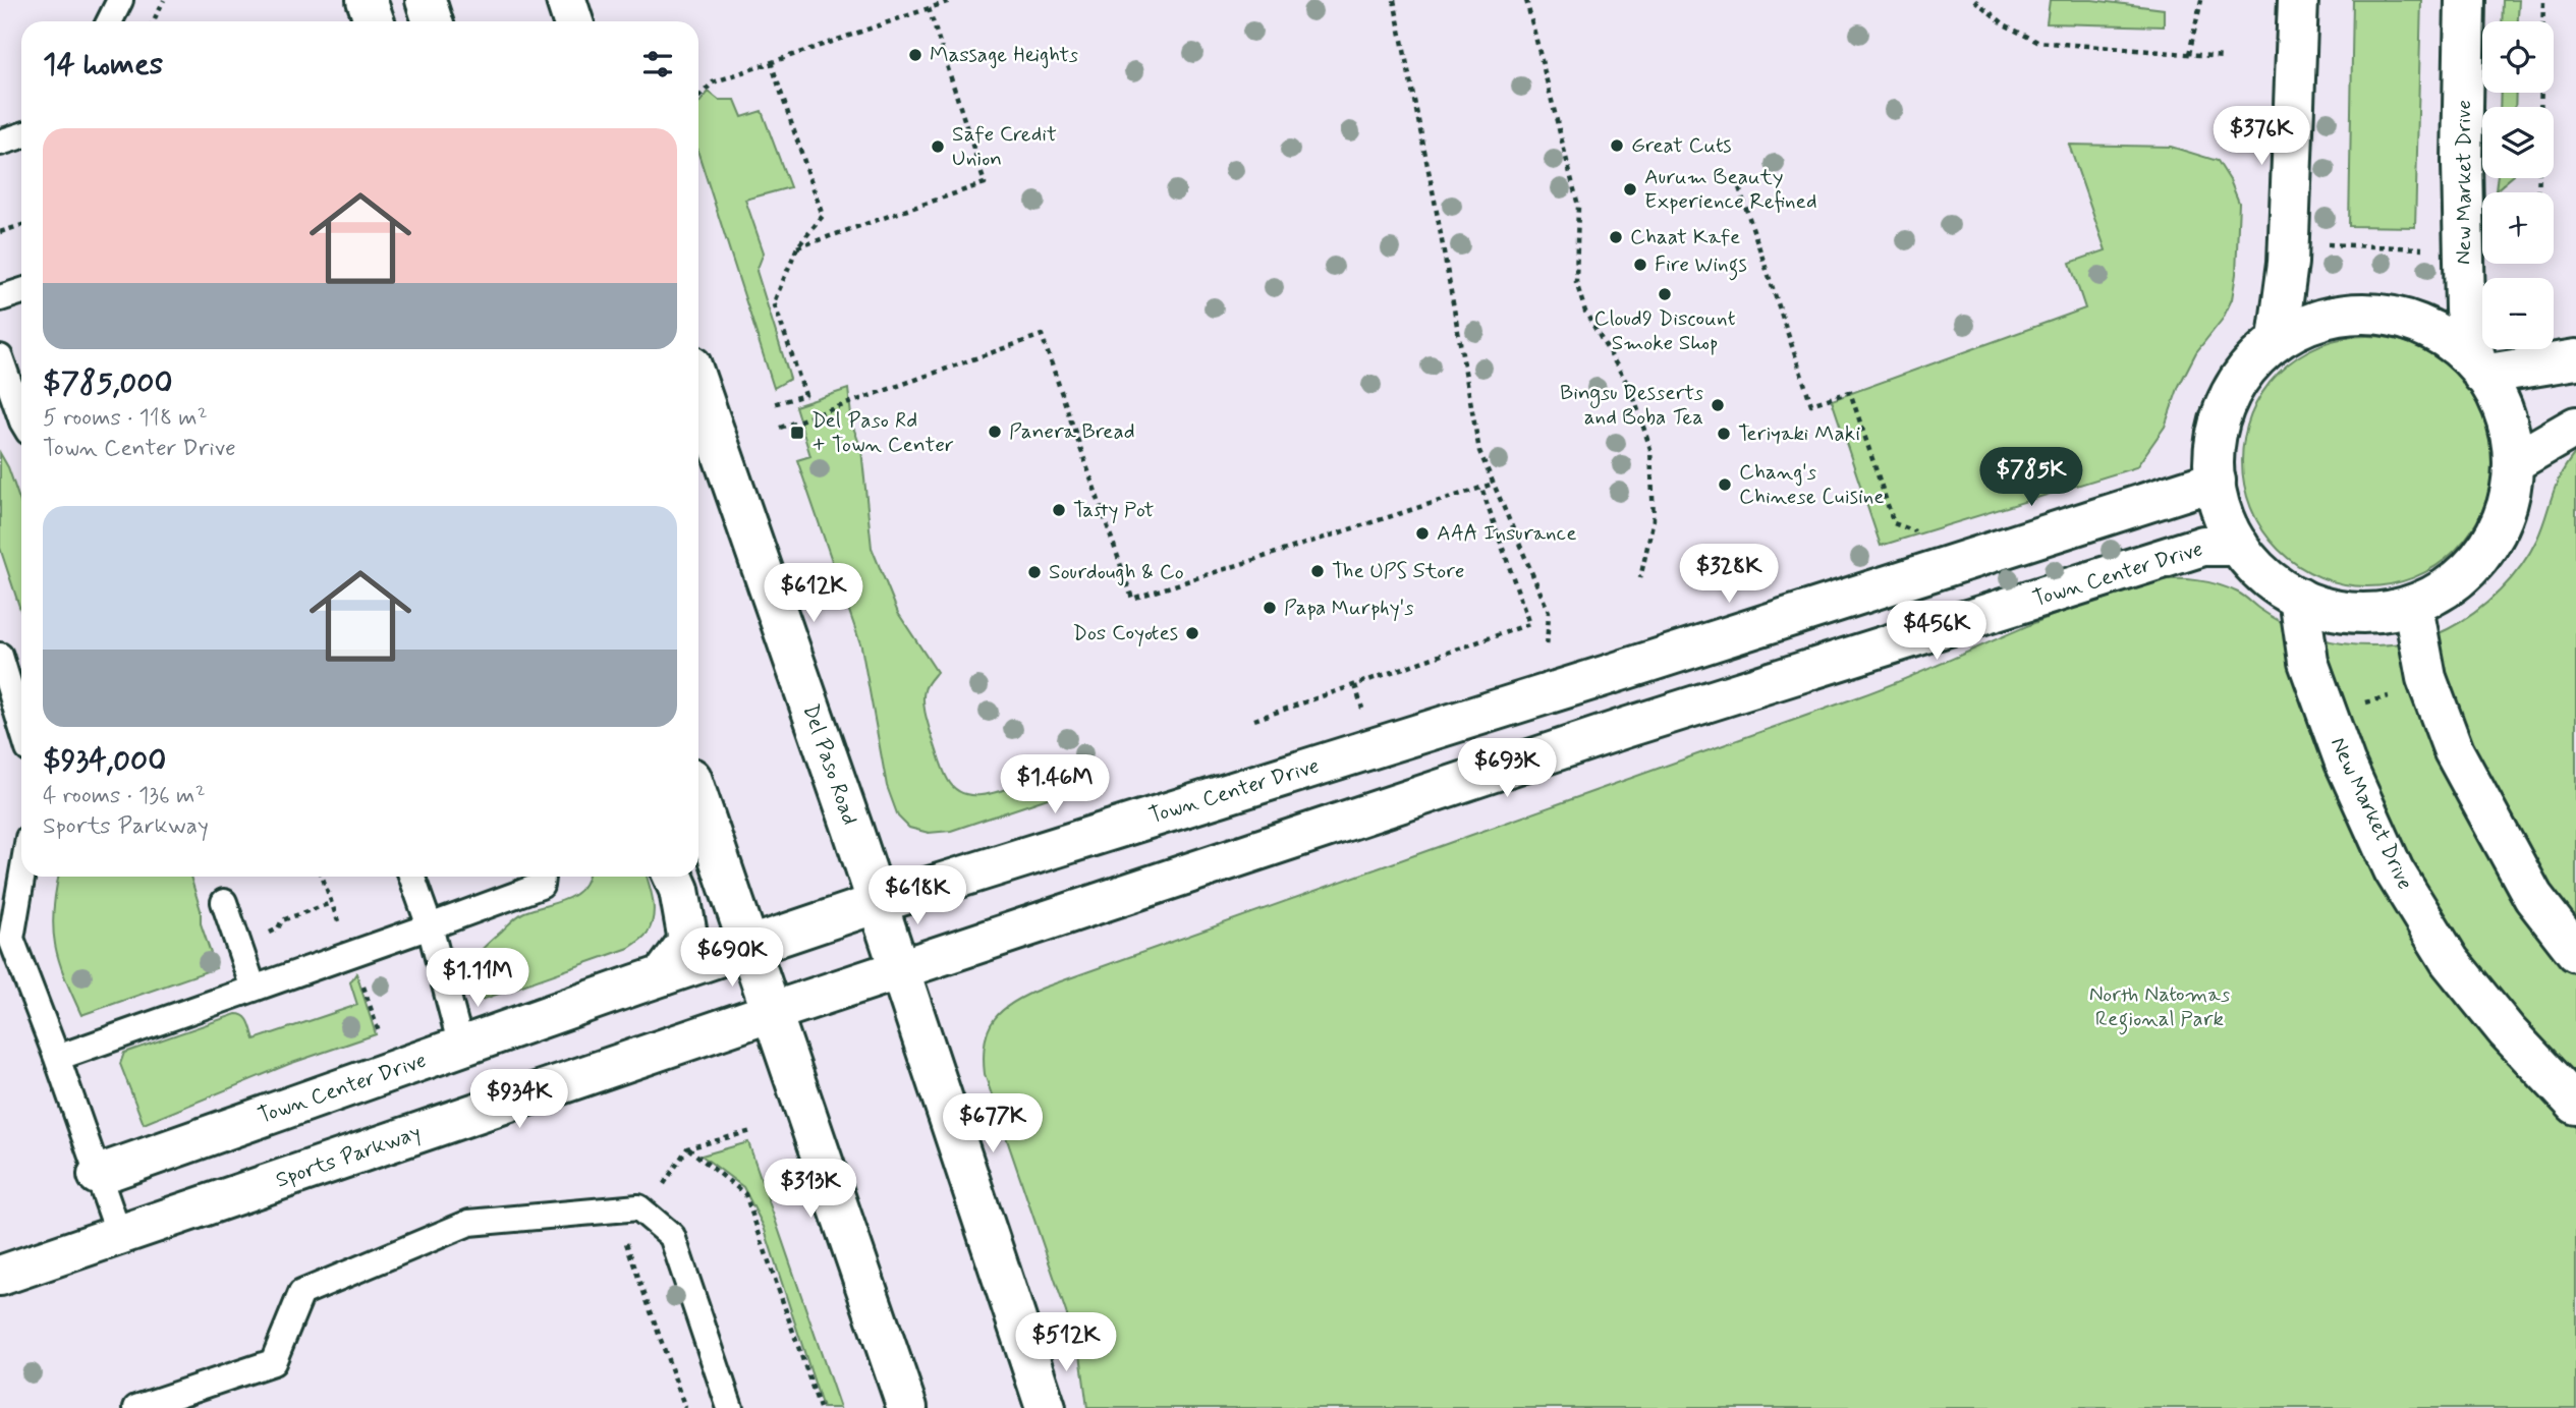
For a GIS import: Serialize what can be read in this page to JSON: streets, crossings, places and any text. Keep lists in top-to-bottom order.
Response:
{
  "streets": {
    "street": [
      "New Market Drive",
      "Town Center Drive",
      "Del Paso Road",
      "Sports Parkway"
    ]
  },
  "crossings": [
    ["Town Center Drive", "Del Paso Road"],
    ["Town Center Drive", "Sports Parkway"],
    ["Del Paso Road", "Sports Parkway"]
  ],
  "parks": ["North Natomas Regional Park"],
  "places": {
    "other": [
      "Massage Heights",
      "Great Cuts",
      "Safe Credit Union",
      "Aurum Beauty Experience Refined",
      "Chaat Kafe",
      "Fire Wings",
      "Cloud9 Discount Smoke Shop",
      "Bingsu Desserts and Boba Tea",
      "Panera Bread",
      "Teriyaki Maki",
      "Chang's Chinese Cuisine",
      "Tasty Pot",
      "AAA Insurance",
      "The UPS Store",
      "Sourdough & Co",
      "Papa Murphy's",
      "Dos Coyotes"
    ],
    "transit": ["Del Paso Rd + Town Center"]
  },
  "page": {
    "map_buttons": ["+", "−"],
    "heading": "14 homes",
    "price": [
      "$376K",
      "$785K",
      "$328K",
      "$612K",
      "$456K",
      "$693K",
      "$1.46M",
      "$618K",
      "$690K",
      "$1.11M",
      "$934K",
      "$677K",
      "$313K",
      "$512K"
    ],
    "list": [
      {
        "name": "$785,000",
        "note": "5 rooms · 118 m² · Town Center Drive"
      },
      {
        "name": "$934,000",
        "note": "4 rooms · 136 m² · Sports Parkway"
      }
    ]
  }
}
